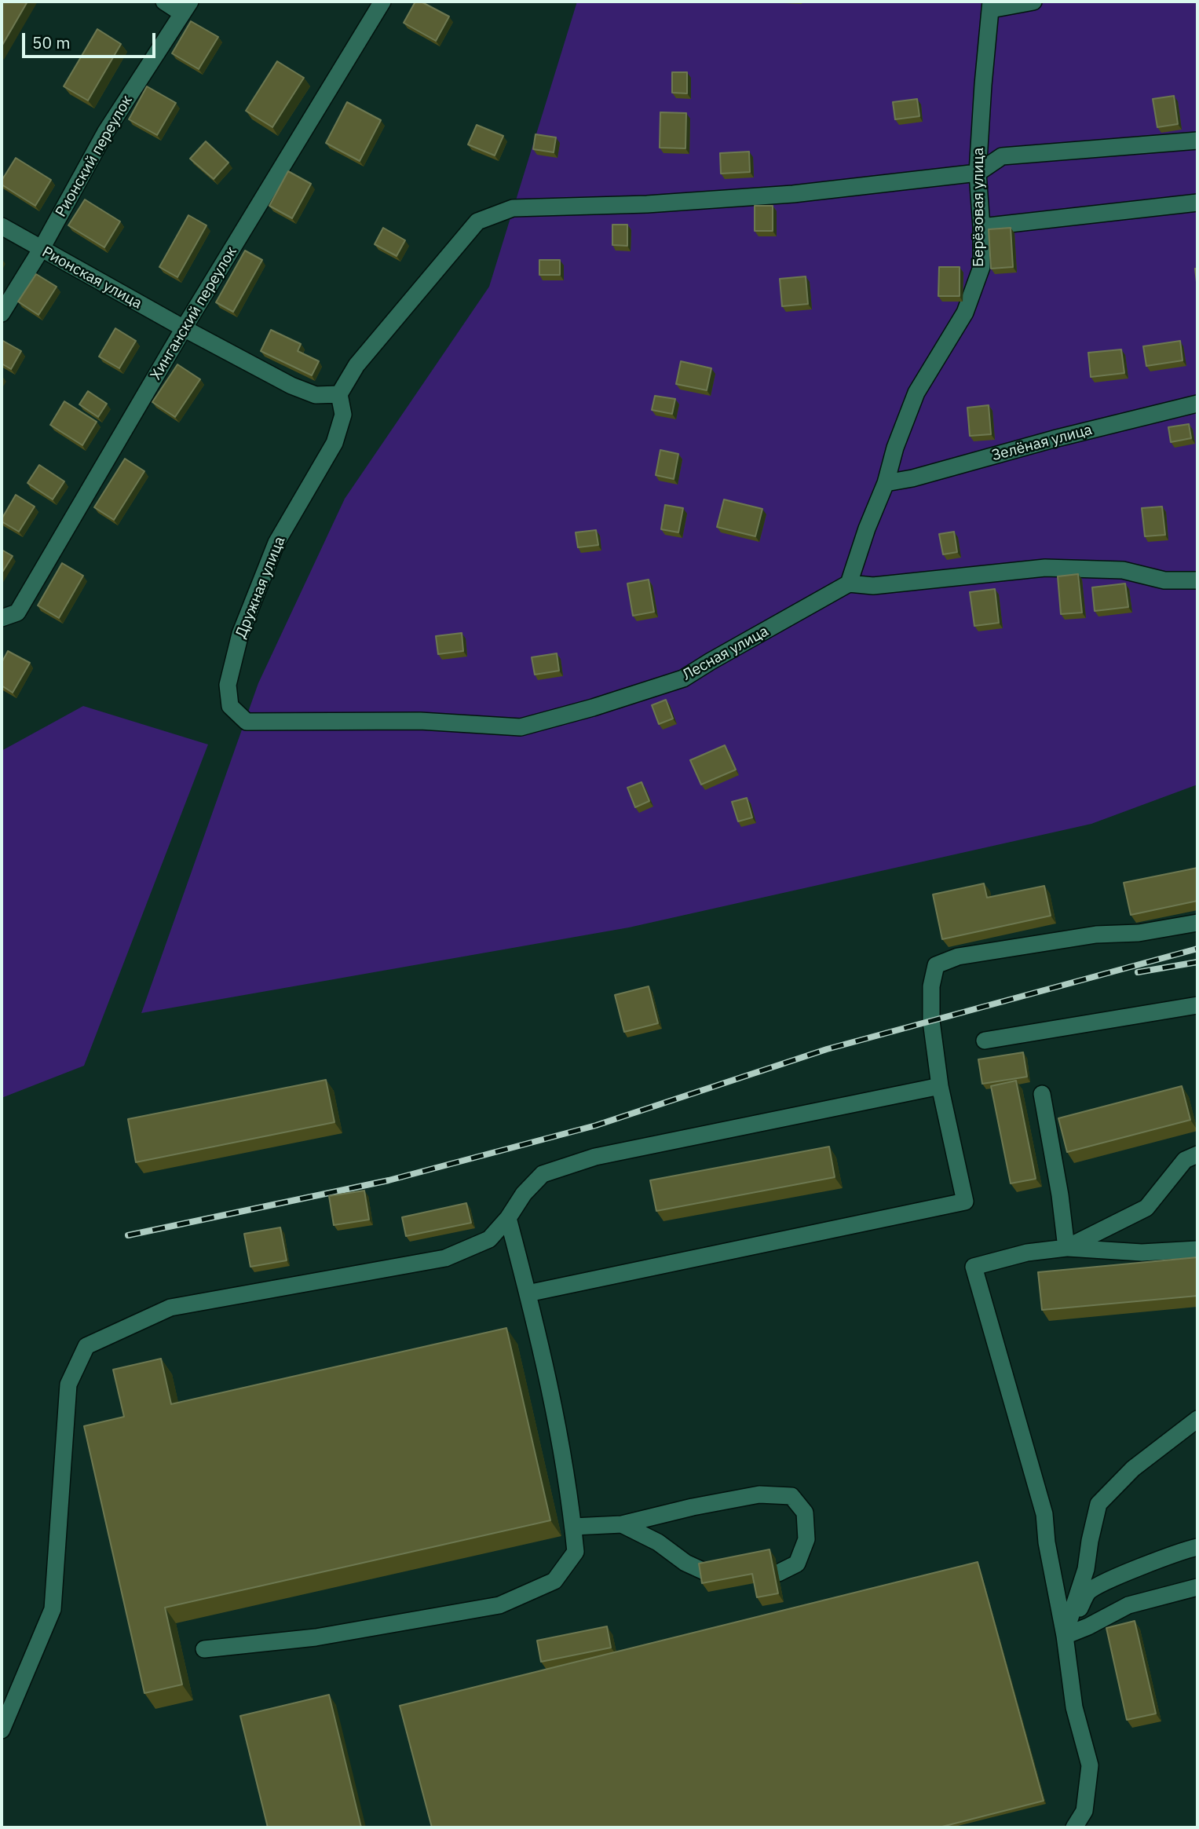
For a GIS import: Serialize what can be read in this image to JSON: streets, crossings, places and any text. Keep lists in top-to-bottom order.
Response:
{
  "streets": {
    "street": [
      "Рионский переулок",
      "Берёзовая улица",
      "Рионская улица",
      "Хинганский переулок",
      "Зелёная улица",
      "Дружная улица",
      "Лесная улица"
    ]
  },
  "crossings": [
    ["Рионский переулок", "Рионская улица"],
    ["Берёзовая улица", "Зелёная улица"],
    ["Берёзовая улица", "Лесная улица"],
    ["Рионская улица", "Хинганский переулок"],
    ["Дружная улица", "Лесная улица"]
  ],
  "scale_bar": "50 m"
}
